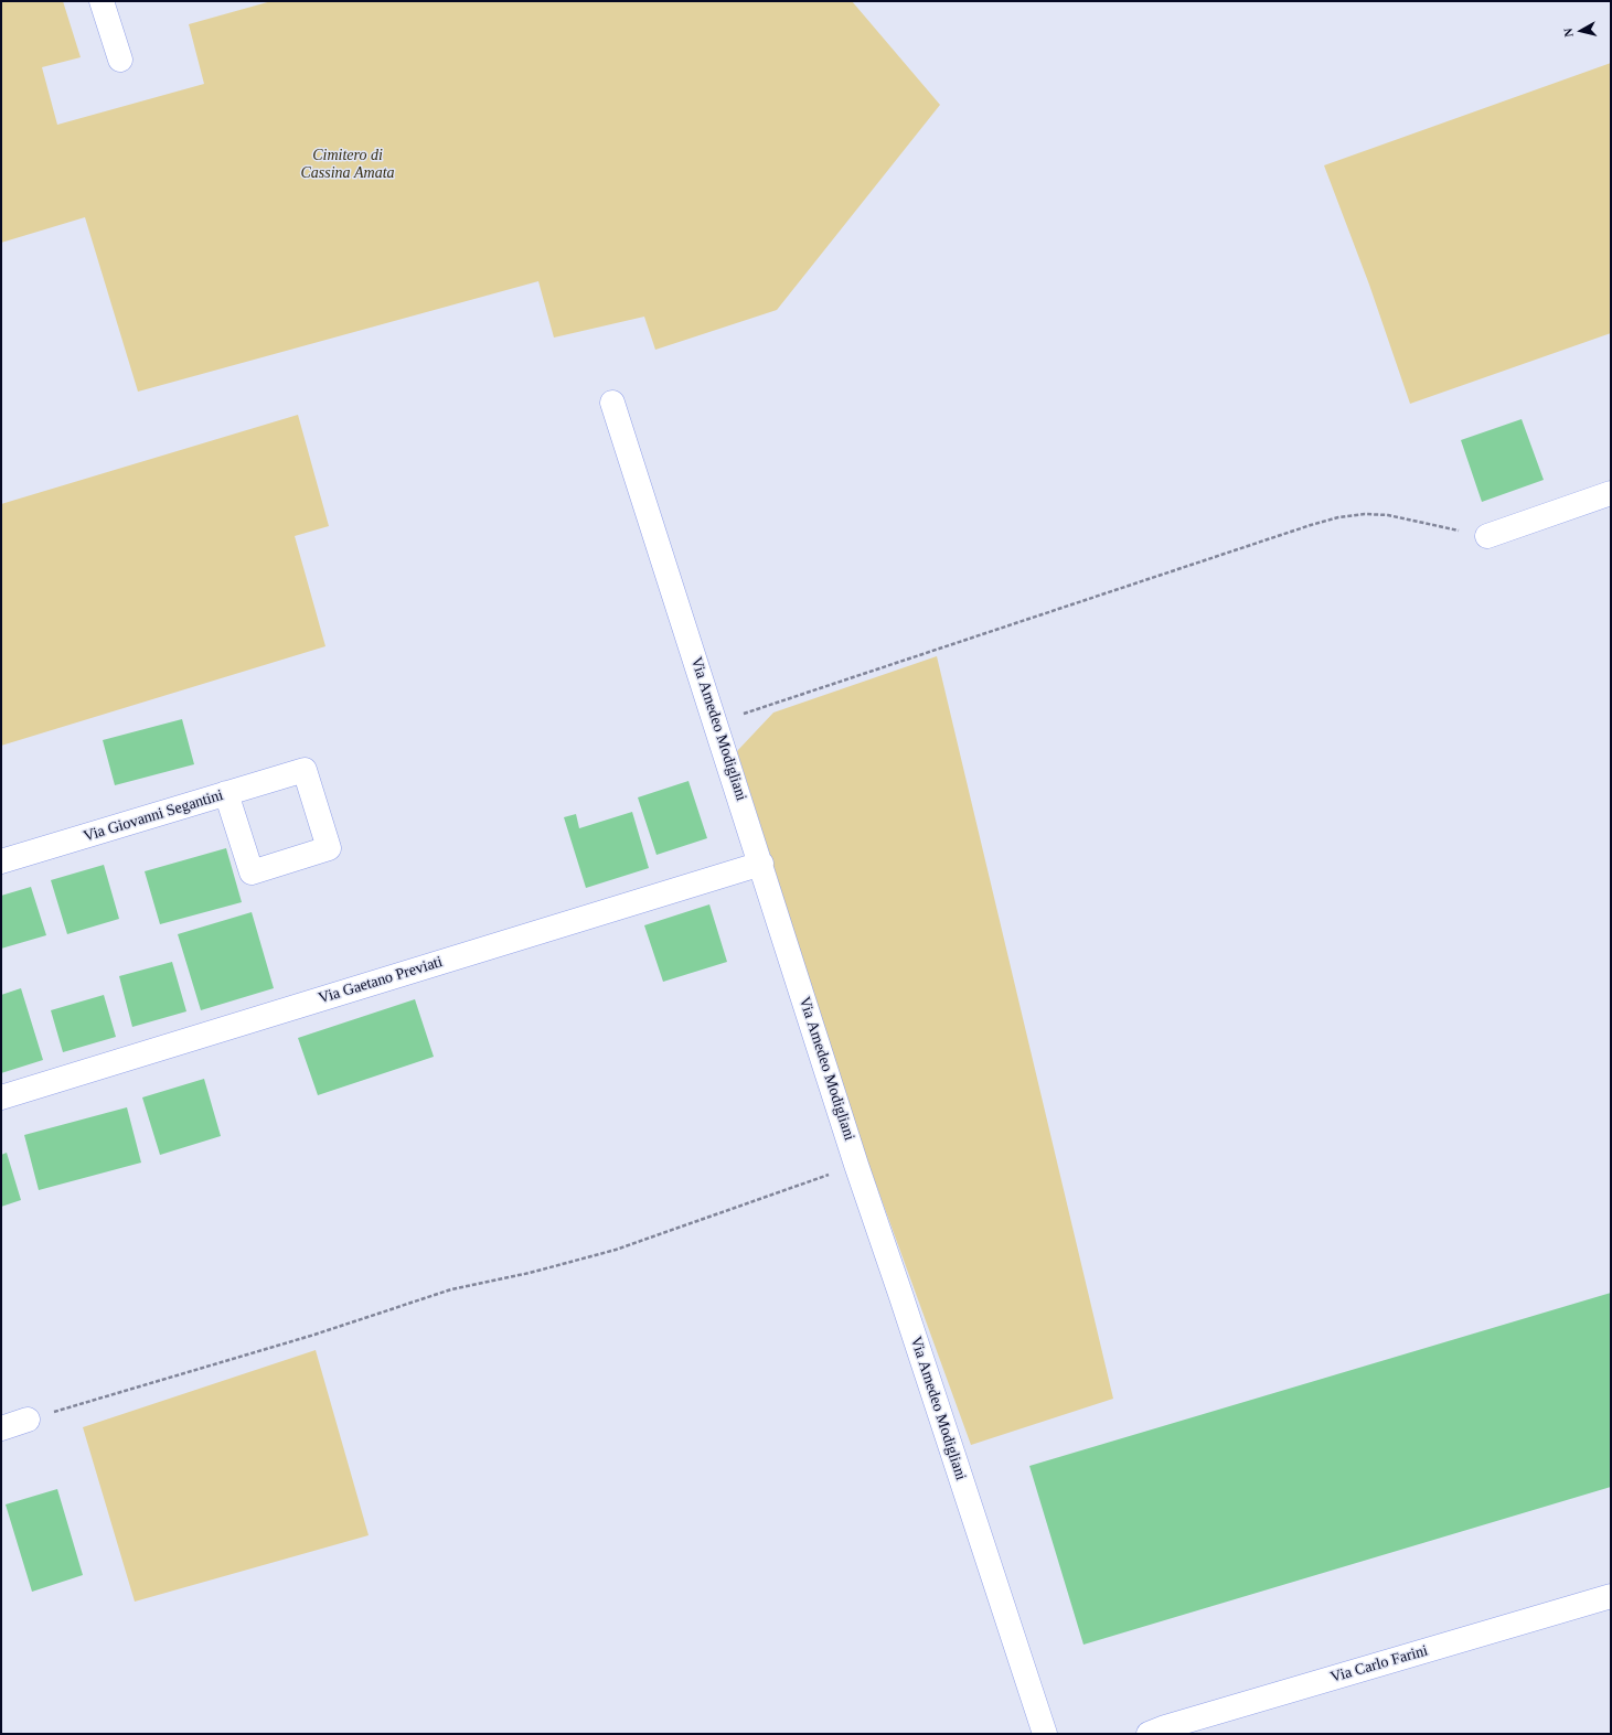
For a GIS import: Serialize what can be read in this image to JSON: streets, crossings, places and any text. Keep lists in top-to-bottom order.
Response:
{
  "streets": {
    "street": [
      "Via Amedeo Modigliani",
      "Via Giovanni Segantini",
      "Via Gaetano Previati",
      "Via Carlo Farini"
    ]
  },
  "crossings": [
    ["Via Amedeo Modigliani", "Via Gaetano Previati"]
  ],
  "parks": ["Cimitero di Cassina Amata"],
  "north": "left"
}
